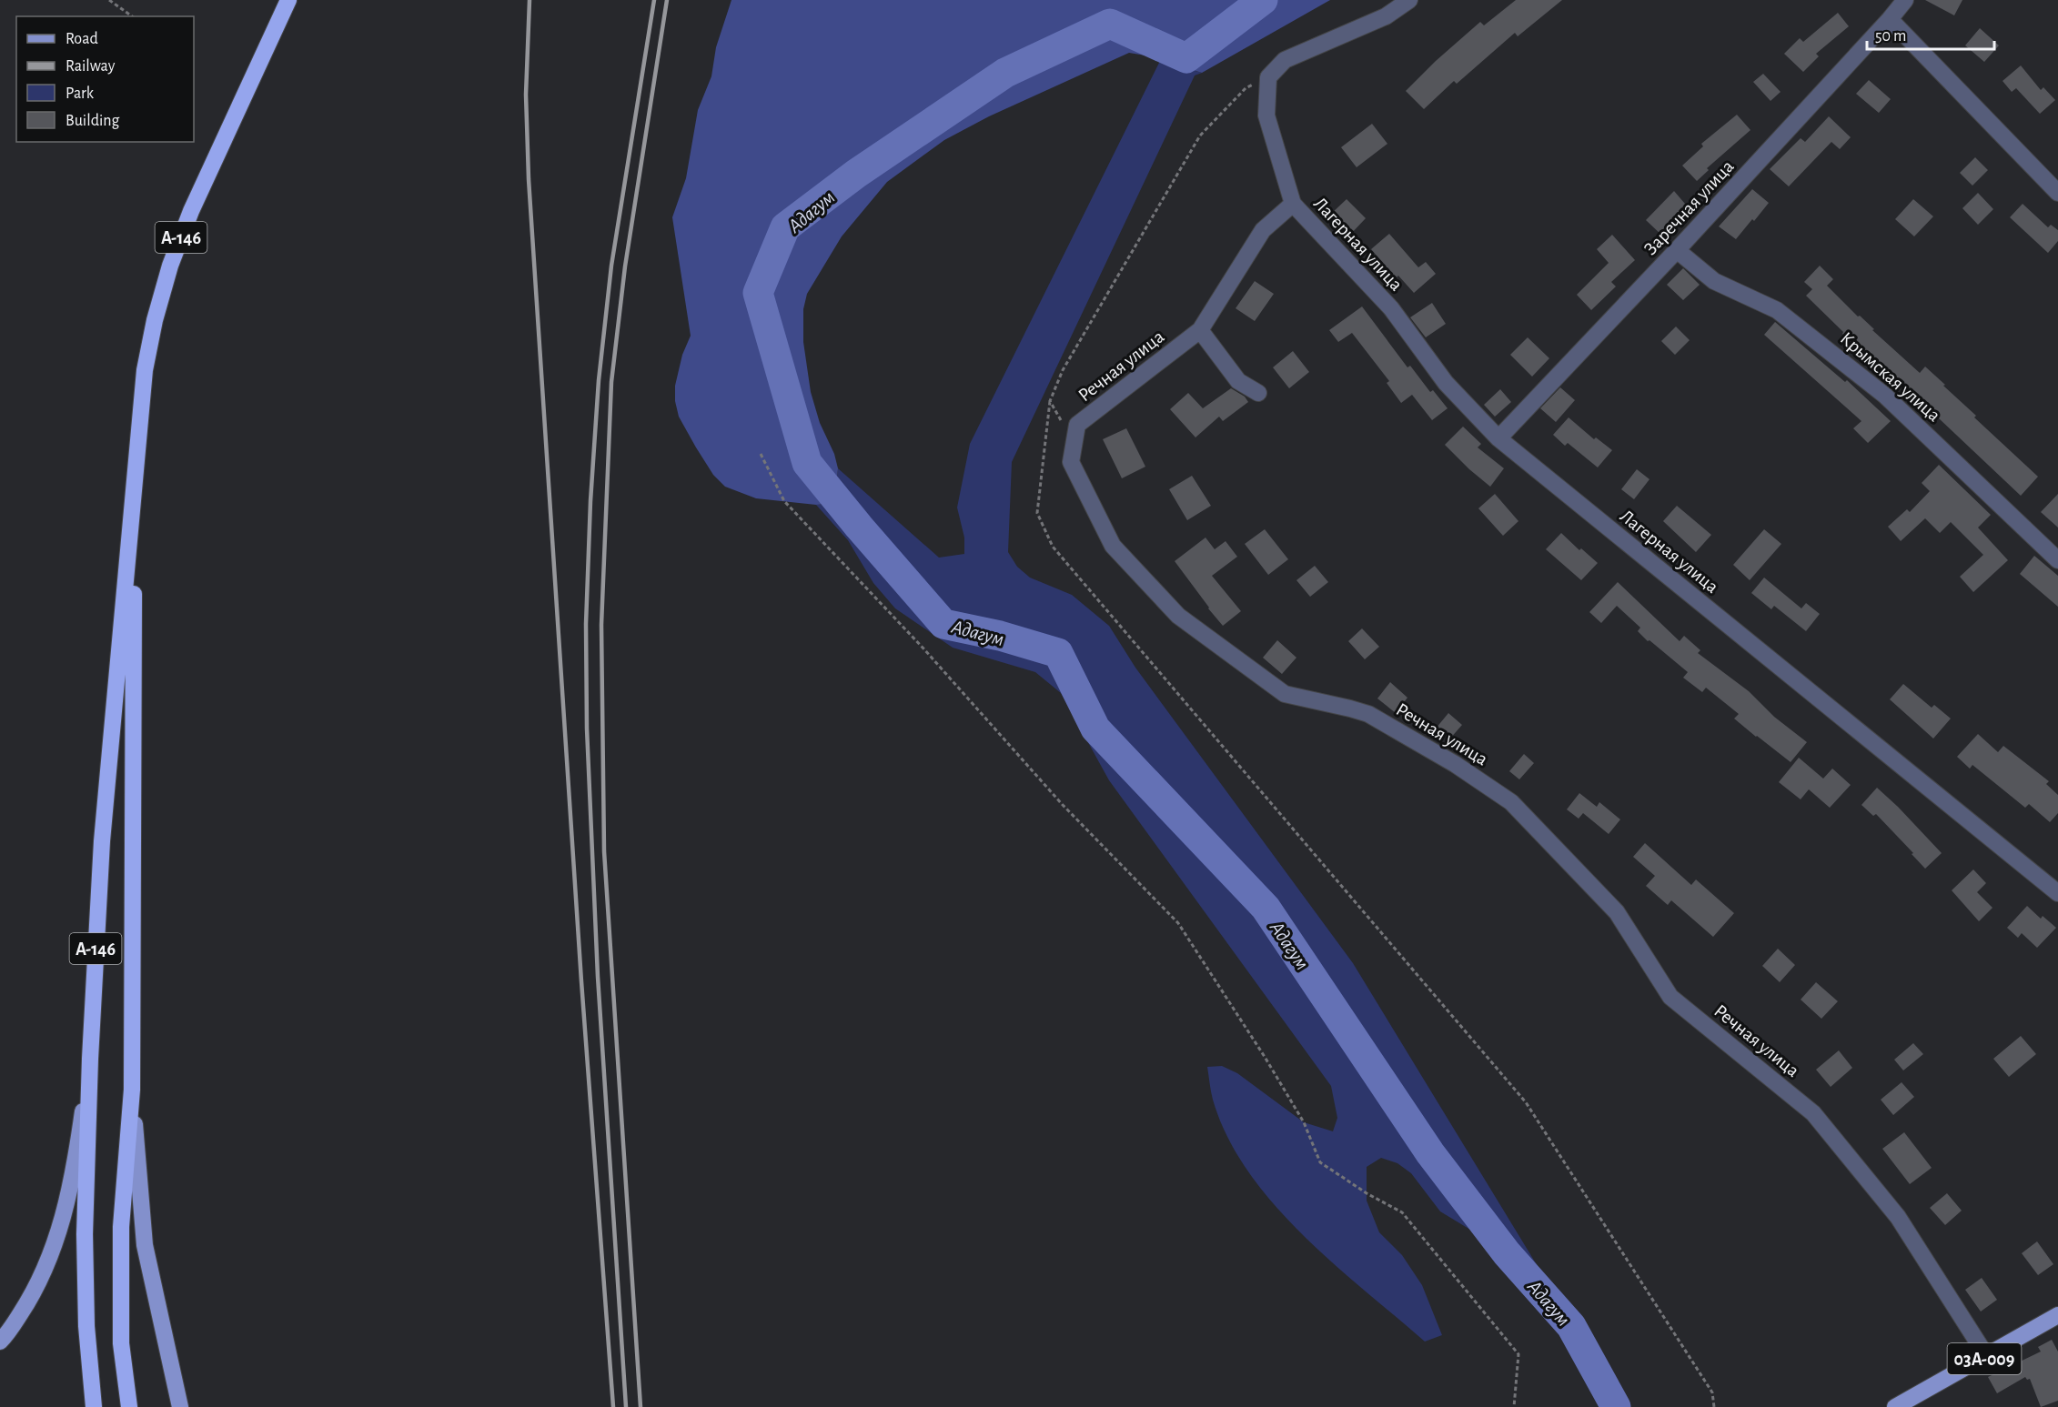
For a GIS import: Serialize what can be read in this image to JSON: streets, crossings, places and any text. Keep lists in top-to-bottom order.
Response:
{
  "streets": {
    "highway": ["А-146"],
    "main road": ["03А-009"],
    "street": [
      "Заречная улица",
      "Лагерная улица",
      "Речная улица",
      "Крымская улица"
    ]
  },
  "crossings": [
    ["Заречная улица", "Лагерная улица"],
    ["Заречная улица", "Крымская улица"],
    ["Лагерная улица", "Речная улица"],
    ["Речная улица", "03А-009"]
  ],
  "water": ["Адагум"],
  "legend": [
    "Road",
    "Railway",
    "Park",
    "Building"
  ],
  "scale_bar": "50 m"
}
